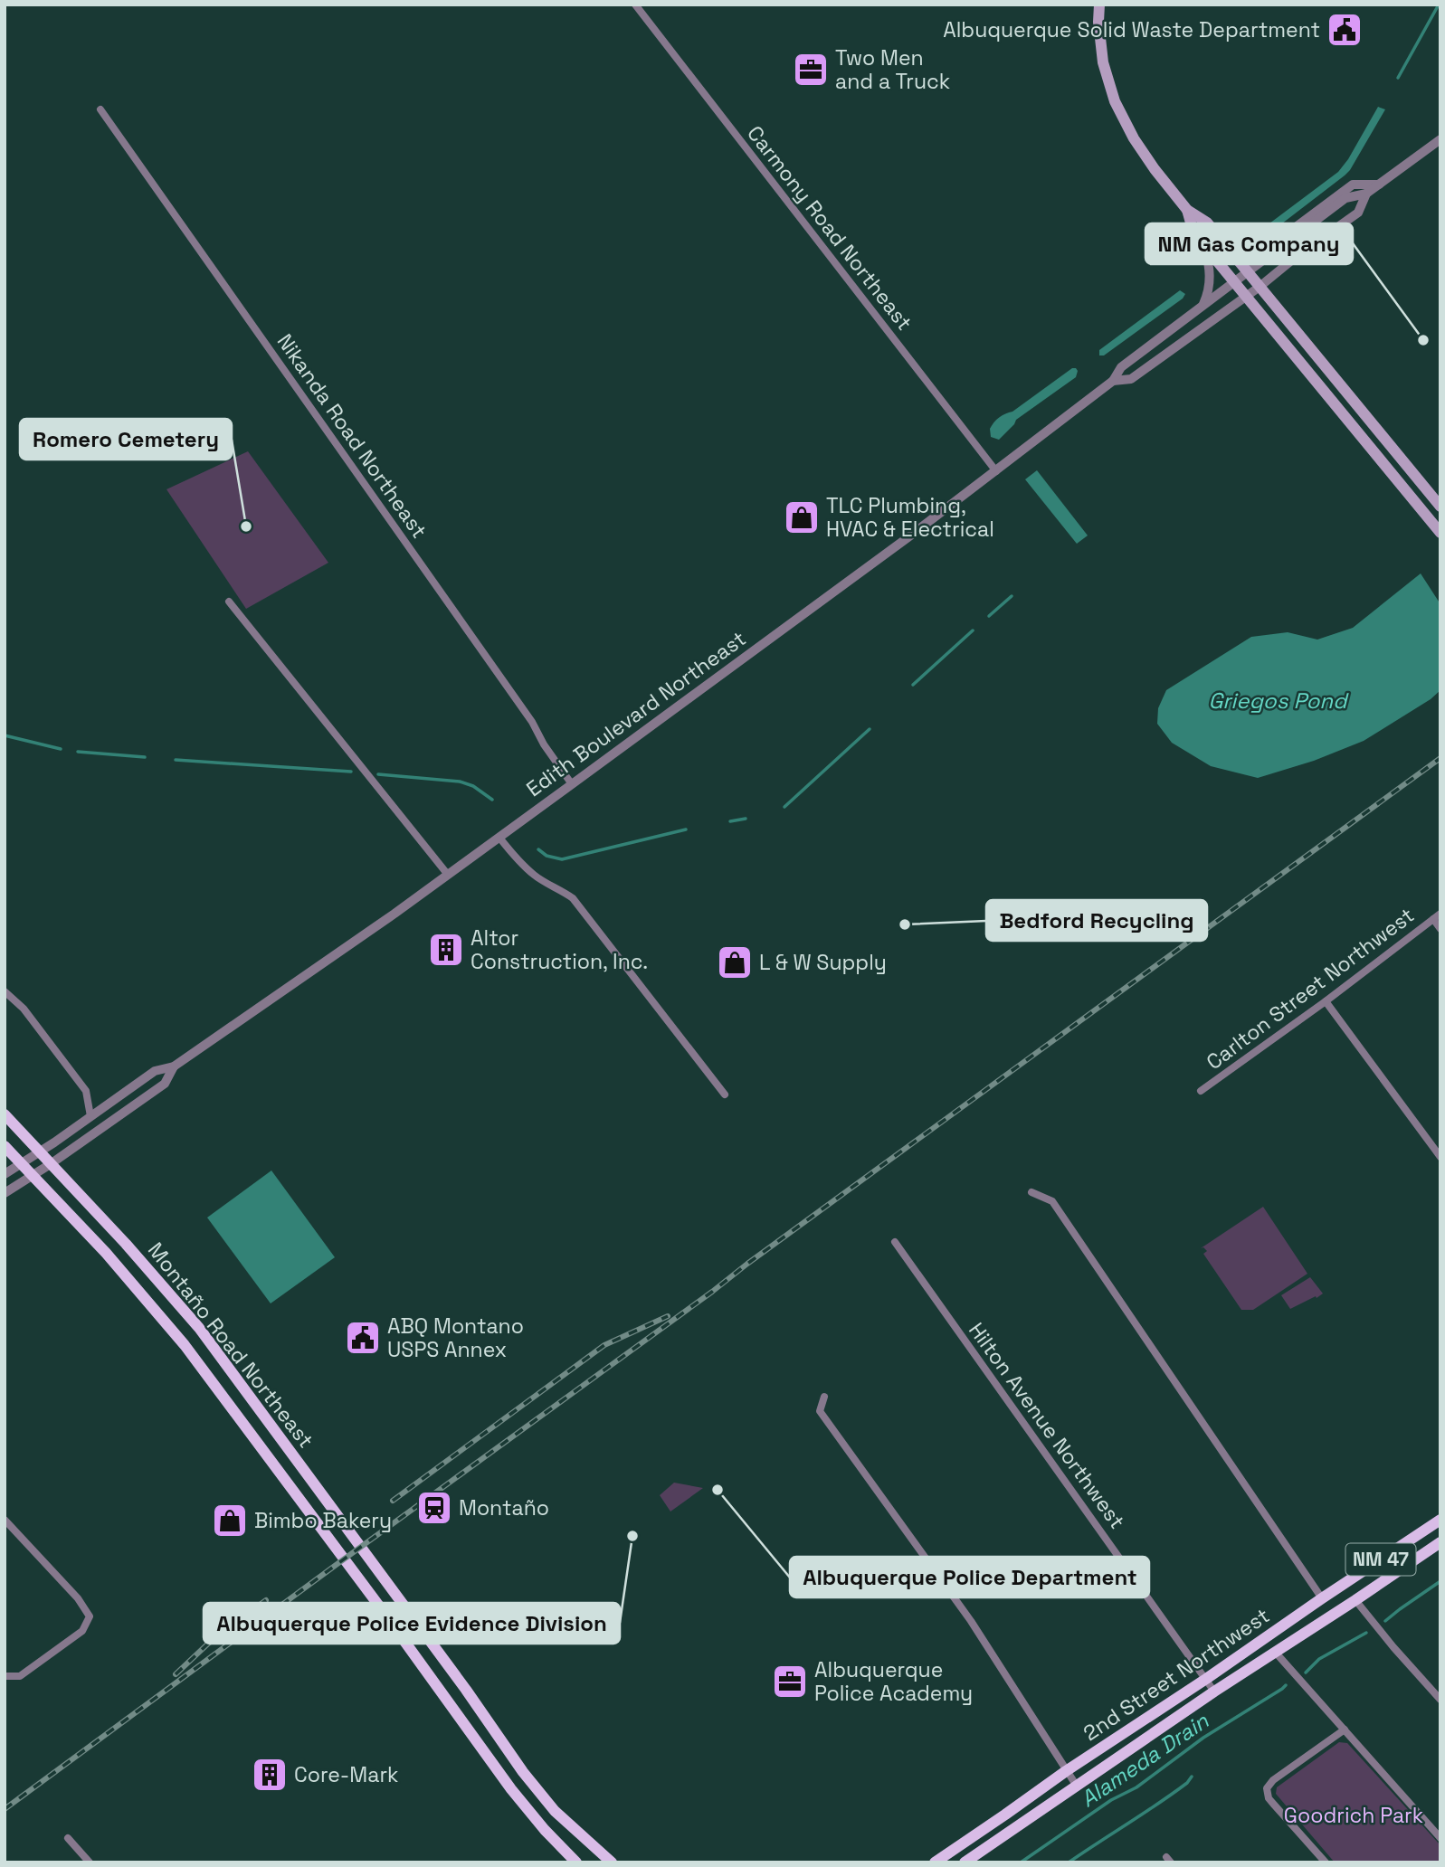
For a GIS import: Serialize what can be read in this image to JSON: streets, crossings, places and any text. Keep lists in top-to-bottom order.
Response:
{
  "streets": {
    "main road": ["Montaño Road Northeast", "NM 47", "2nd Street Northwest"],
    "street": [
      "Carmony Road Northeast",
      "Nikanda Road Northeast",
      "Edith Boulevard Northeast",
      "Carlton Street Northwest",
      "Hilton Avenue Northwest"
    ]
  },
  "crossings": [
    ["Carmony Road Northeast", "Edith Boulevard Northeast"],
    ["Nikanda Road Northeast", "Edith Boulevard Northeast"],
    ["Edith Boulevard Northeast", "Montaño Road Northeast"],
    ["Hilton Avenue Northwest", "2nd Street Northwest"]
  ],
  "water": ["Griegos Pond", "Alameda Drain"],
  "parks": ["Goodrich Park"],
  "places": {
    "public building": ["Albuquerque Solid Waste Department", "ABQ Montano USPS Annex"],
    "office": ["Two Men and a Truck", "Albuquerque Police Academy"],
    "other": [
      "NM Gas Company",
      "Romero Cemetery",
      "Bedford Recycling",
      "Albuquerque Police Department",
      "Albuquerque Police Evidence Division"
    ],
    "shop": ["TLC Plumbing, HVAC & Electrical", "L & W Supply", "Bimbo Bakery"],
    "building": ["Altor Construction, Inc.", "Core-Mark"],
    "station": ["Montaño"]
  }
}
